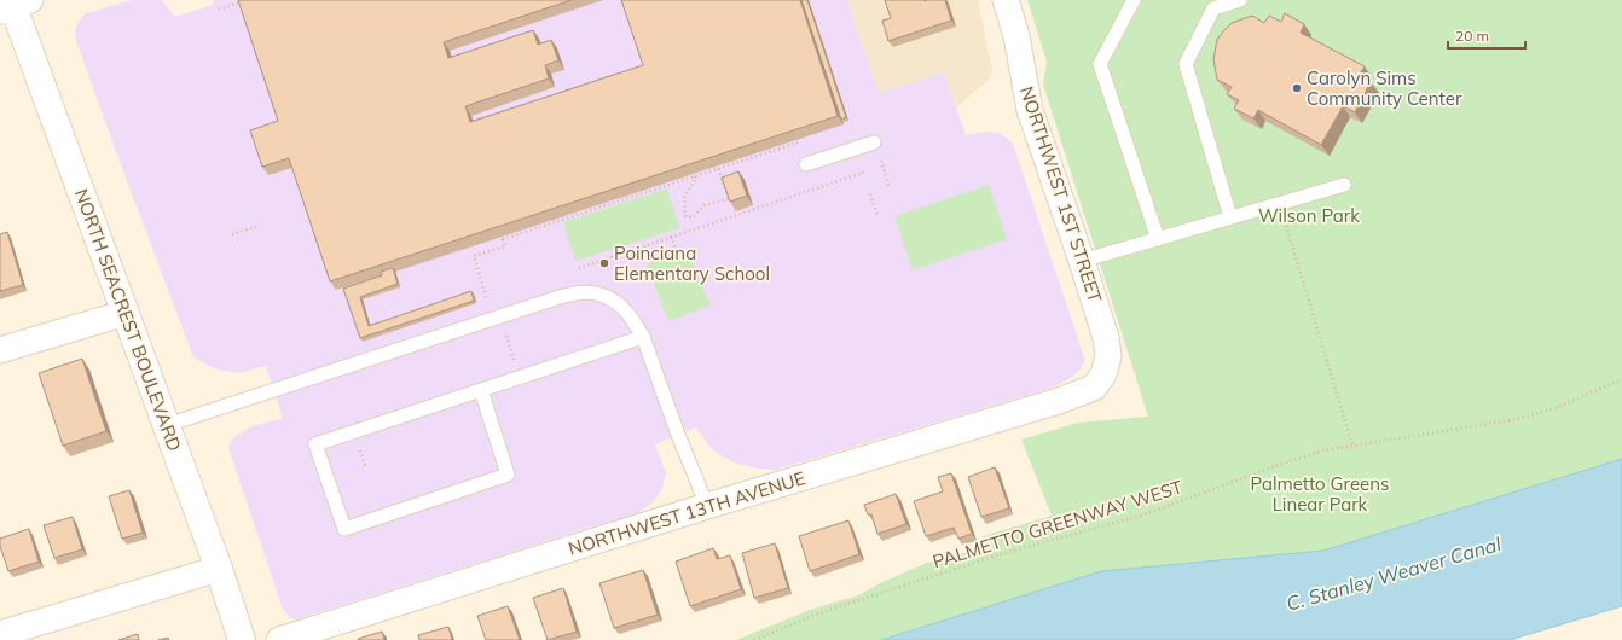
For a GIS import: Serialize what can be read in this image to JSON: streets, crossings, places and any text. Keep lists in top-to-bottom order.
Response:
{
  "streets": {
    "street": ["NORTHWEST 1ST STREET", "NORTH SEACREST BOULEVARD", "NORTHWEST 13TH AVENUE"],
    "path": ["PALMETTO GREENWAY WEST"]
  },
  "crossings": [
    ["NORTHWEST 1ST STREET", "NORTHWEST 13TH AVENUE"]
  ],
  "water": ["C. Stanley Weaver Canal"],
  "parks": ["Wilson Park", "Palmetto Greens Linear Park"],
  "places": ["Carolyn Sims Community Center", "Poinciana Elementary School"],
  "scale_bar": "20 m"
}
